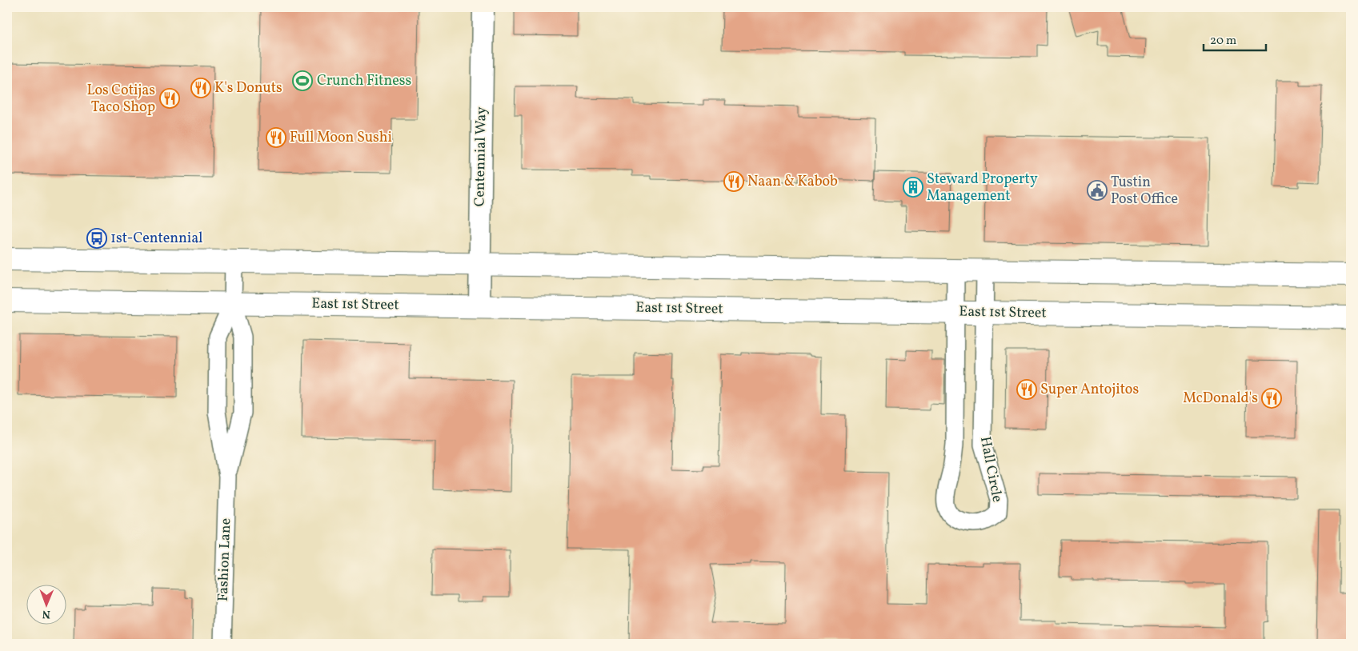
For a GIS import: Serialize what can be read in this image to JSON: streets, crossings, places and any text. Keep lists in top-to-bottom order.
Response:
{
  "streets": {
    "main road": ["East 1st Street"],
    "street": ["Centennial Way", "Hall Circle", "Fashion Lane"]
  },
  "crossings": [
    ["Centennial Way", "East 1st Street"],
    ["East 1st Street", "Hall Circle"],
    ["East 1st Street", "Fashion Lane"]
  ],
  "places": {
    "sports": ["Crunch Fitness"],
    "restaurant": [
      "K's Donuts",
      "Los Cotijas Taco Shop",
      "Full Moon Sushi",
      "Naan & Kabob",
      "Super Antojitos",
      "McDonald's"
    ],
    "building": ["Steward Property Management"],
    "public building": ["Tustin Post Office"],
    "bus stop": ["1st-Centennial"]
  },
  "scale_bar": "20 m",
  "north": "bottom"
}
